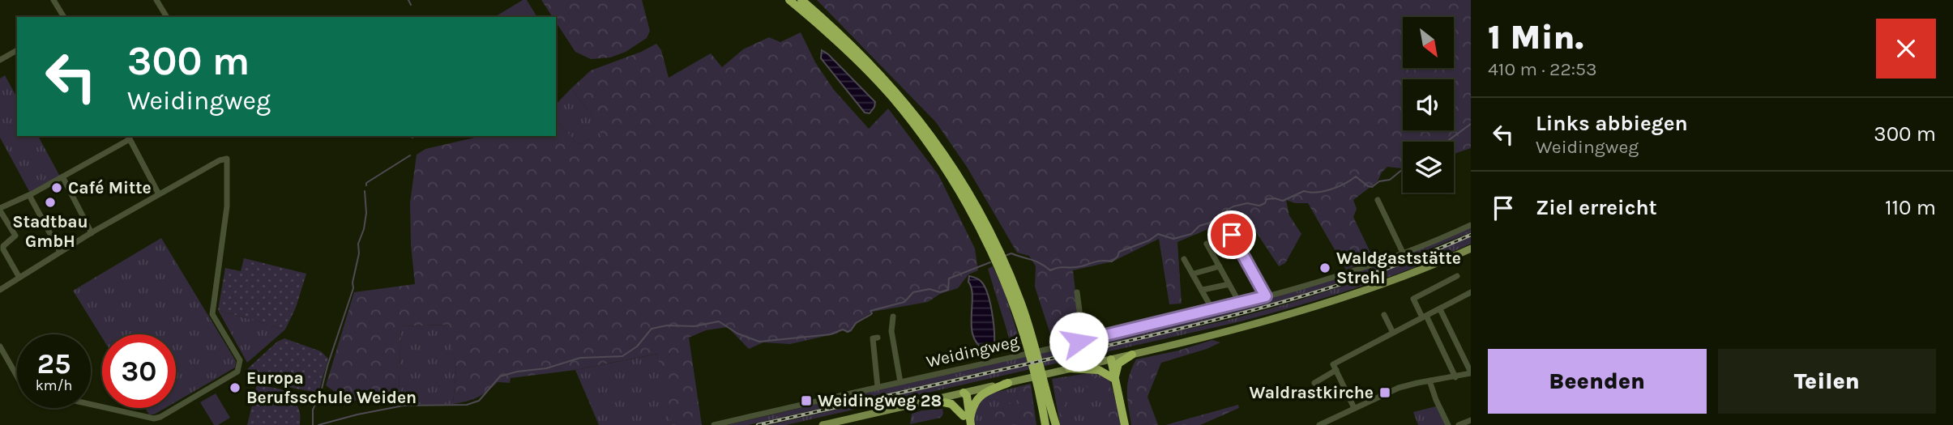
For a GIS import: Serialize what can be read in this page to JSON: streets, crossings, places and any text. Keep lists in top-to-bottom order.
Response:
{
  "streets": {
    "street": ["Weidingweg"]
  },
  "places": {
    "other": [
      "Café Mitte",
      "Stadtbau GmbH",
      "Waldgaststätte Strehl",
      "Europa Berufsschule Weiden"
    ],
    "transit": ["Waldrastkirche", "Weidingweg 28"]
  },
  "north": "bottom right",
  "page": {
    "heading": ["1 Min.", "410 m · 22:53"],
    "turn": ["300 m", "Weidingweg"],
    "list": [
      {
        "name": "Links abbiegen",
        "note": "Weidingweg",
        "value": "300 m"
      },
      {
        "name": "Ziel erreicht",
        "value": "110 m"
      }
    ],
    "speed": "25 km/h",
    "limit": "30",
    "buttons": ["Beenden", "Teilen"]
  }
}
